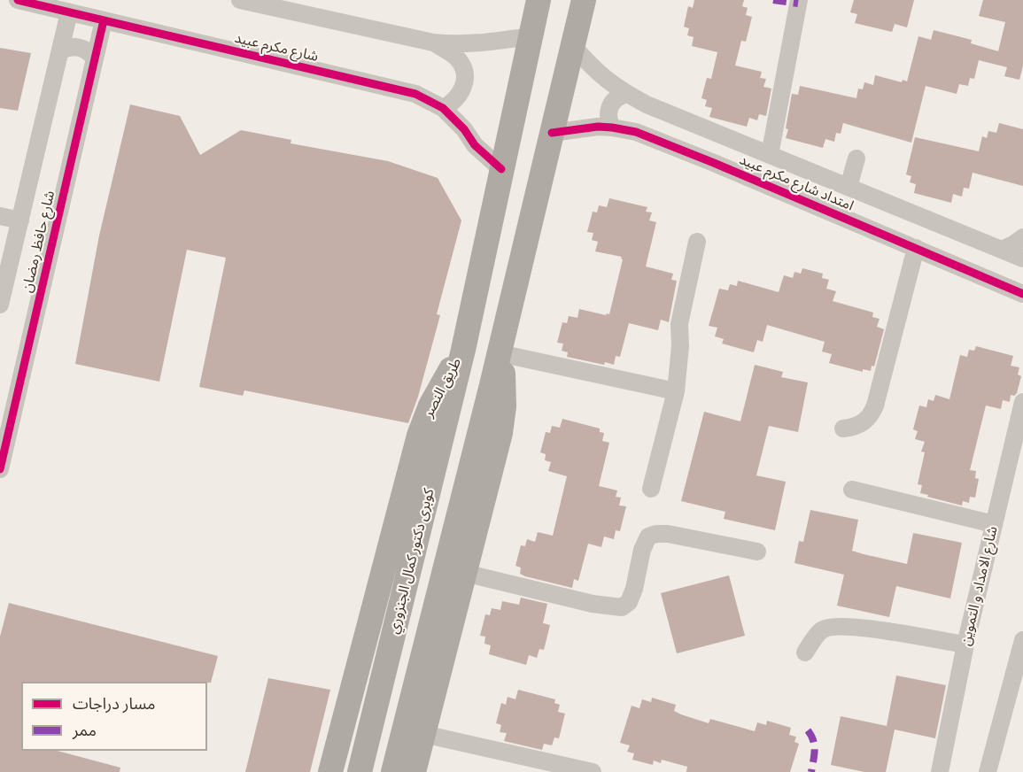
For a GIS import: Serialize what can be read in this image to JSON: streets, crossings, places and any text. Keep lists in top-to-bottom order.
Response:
{
  "streets": {
    "highway": ["طريق النصر", "كوبرى دكتور كمال الجنزوري"],
    "street": [
      "شارع مكرم عبيد",
      "امتداد شارع مكرم عبيد",
      "شارع حافظ رمضان",
      "شارع الامداد و التموين"
    ]
  },
  "crossings": [
    ["شارع مكرم عبيد", "شارع حافظ رمضان"],
    ["شارع مكرم عبيد", "طريق النصر"],
    ["طريق النصر", "كوبرى دكتور كمال الجنزوري"]
  ],
  "legend": ["مسار دراجات", "ممر"]
}
